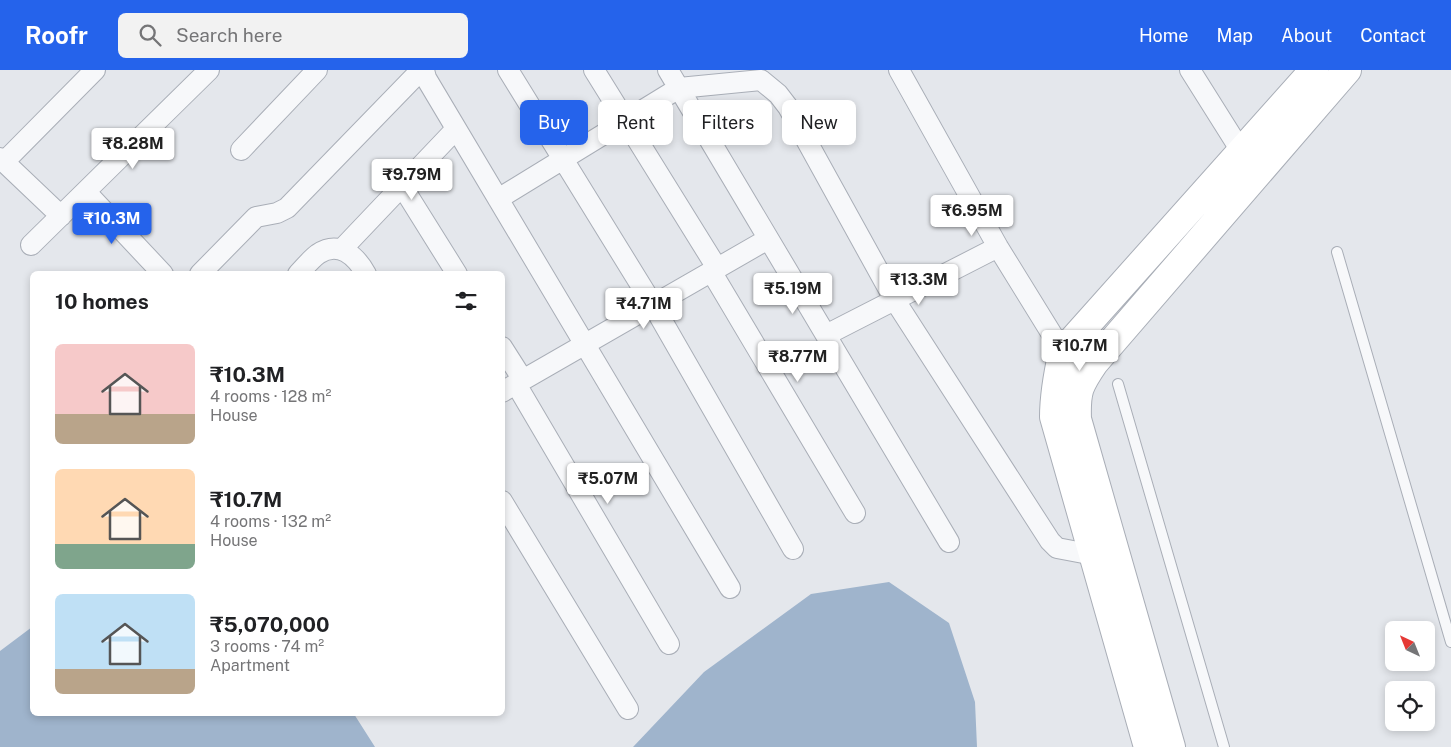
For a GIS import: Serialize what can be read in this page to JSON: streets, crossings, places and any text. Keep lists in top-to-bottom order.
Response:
{
  "north": "top left",
  "page": {
    "header": "Roofr",
    "search": "Search here",
    "nav": [
      "Home",
      "Map",
      "About",
      "Contact"
    ],
    "chip": [
      "Buy",
      "Rent",
      "Filters",
      "New"
    ],
    "price": [
      "₹8.28M",
      "₹9.79M",
      "₹6.95M",
      "₹10.3M",
      "₹13.3M",
      "₹5.19M",
      "₹4.71M",
      "₹10.7M",
      "₹8.77M",
      "₹5.07M"
    ],
    "heading": "10 homes",
    "list": [
      {
        "name": "₹10.3M",
        "note": "4 rooms · 128 m² · House"
      },
      {
        "name": "₹10.7M",
        "note": "4 rooms · 132 m² · House"
      },
      {
        "name": "₹5,070,000",
        "note": "3 rooms · 74 m² · Apartment"
      }
    ]
  }
}
